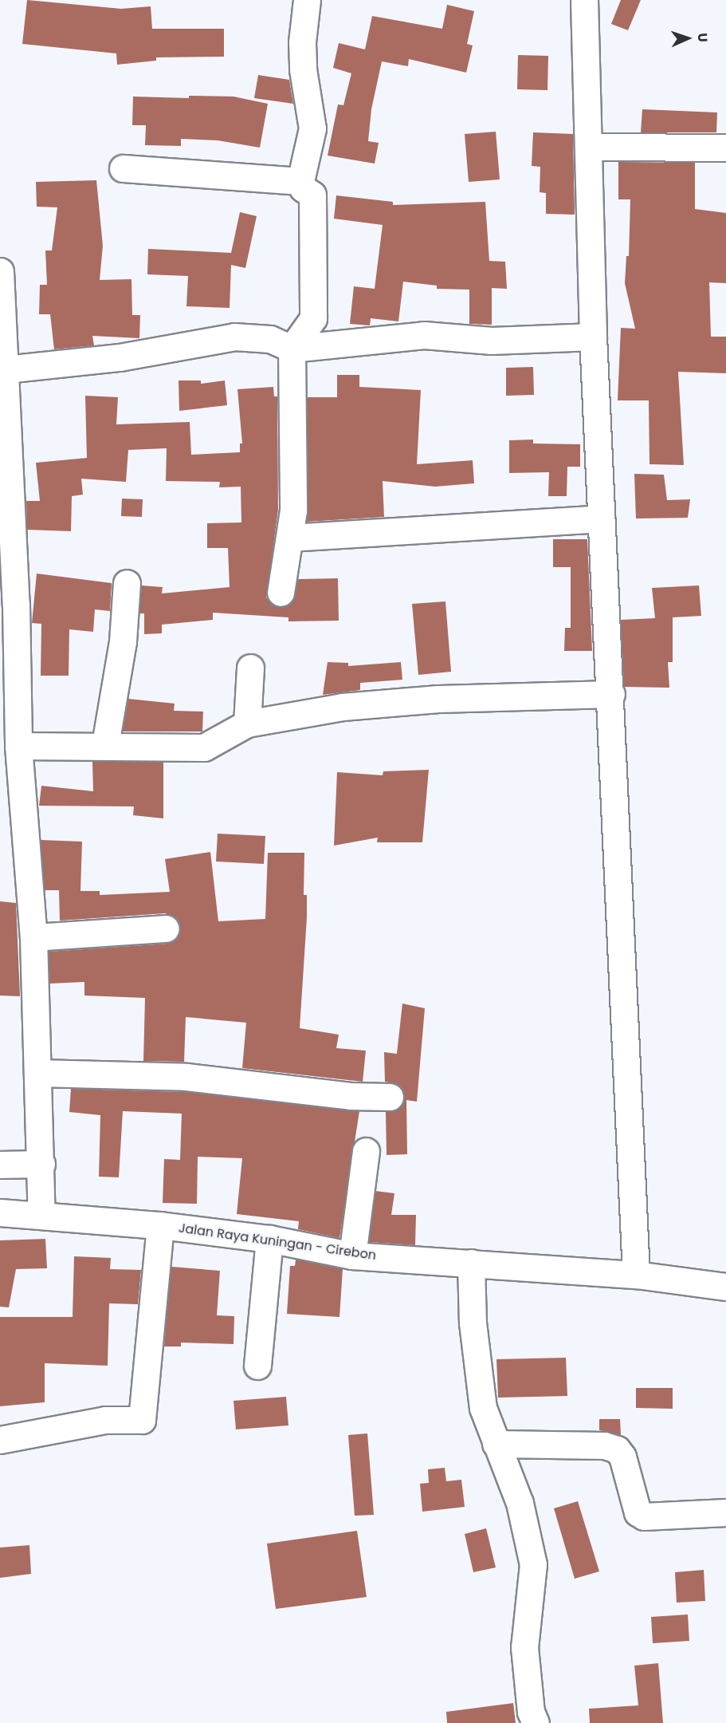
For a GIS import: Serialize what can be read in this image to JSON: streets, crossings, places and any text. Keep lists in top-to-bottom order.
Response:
{
  "streets": {
    "main road": ["Jalan Raya Kuningan - Cirebon"]
  },
  "north": "right"
}
